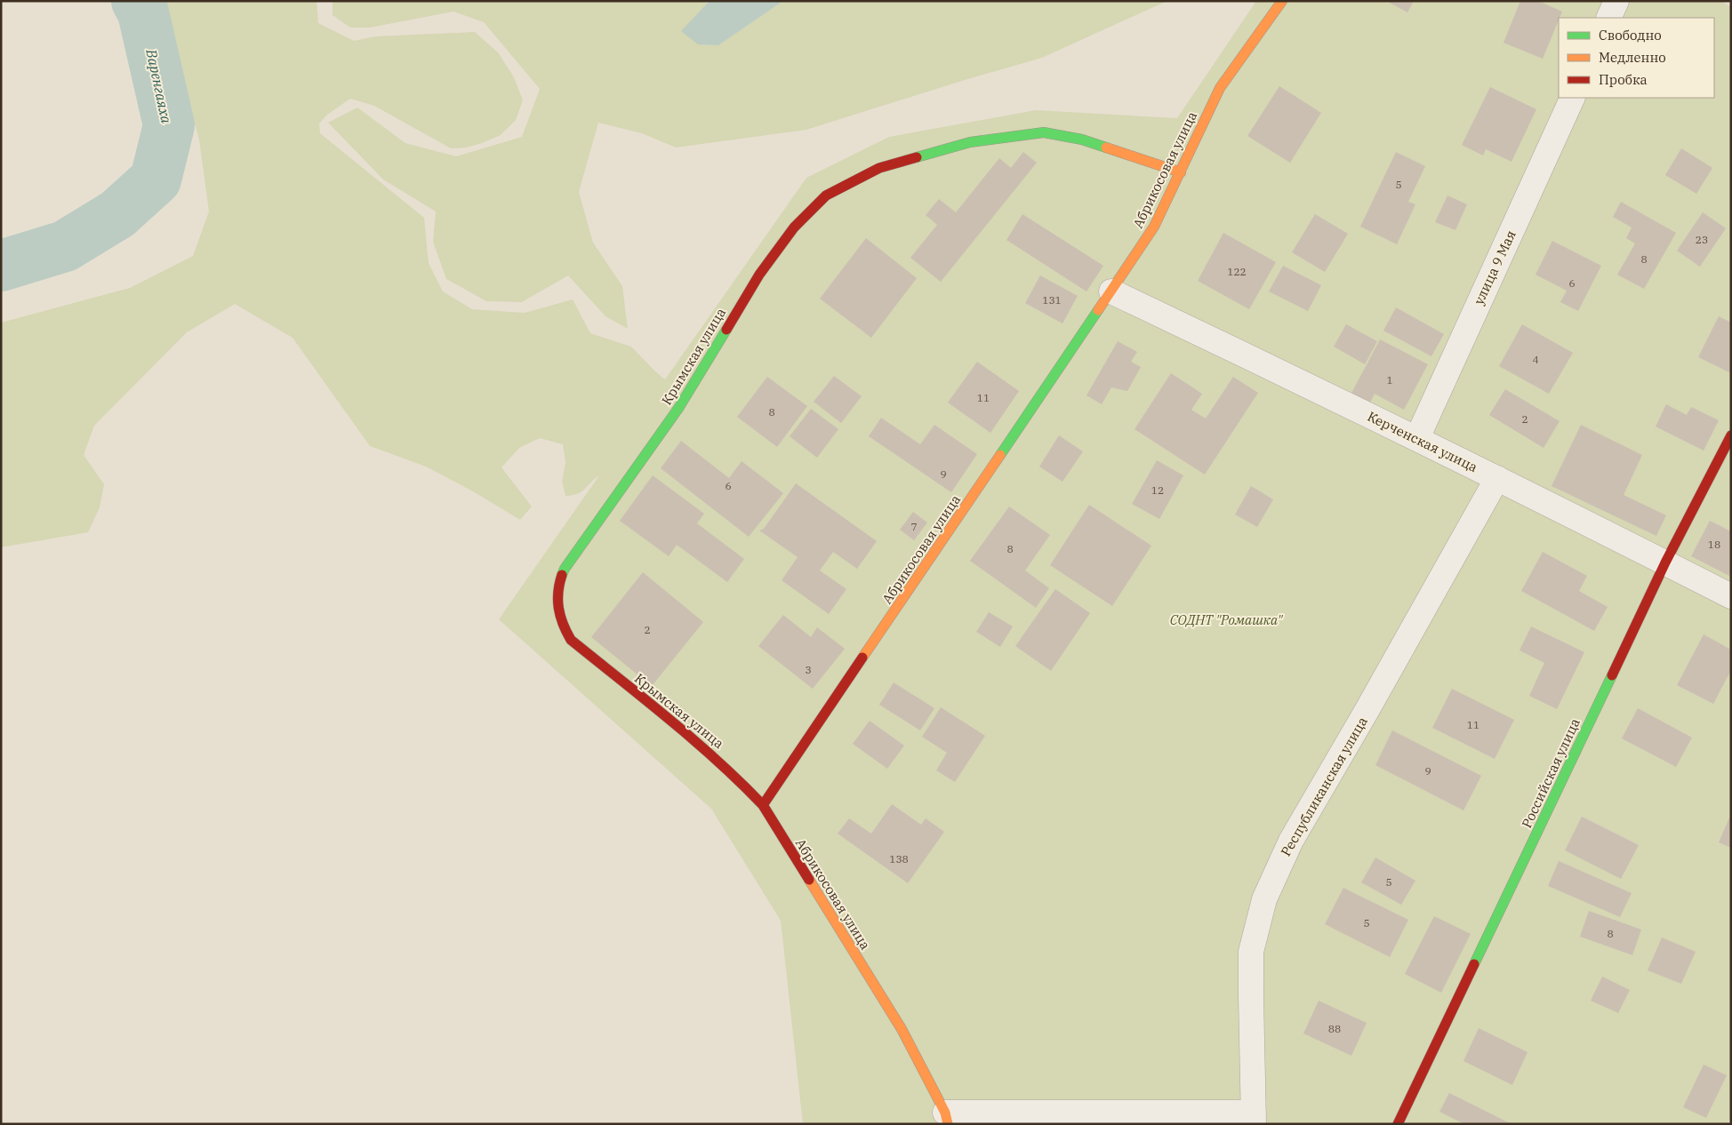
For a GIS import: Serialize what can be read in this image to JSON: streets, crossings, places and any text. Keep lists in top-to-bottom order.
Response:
{
  "streets": {
    "street": [
      "Абрикосовая улица",
      "улица 9 Мая",
      "Крымская улица",
      "Керченская улица",
      "Российская улица",
      "Республиканская улица"
    ]
  },
  "crossings": [
    ["Абрикосовая улица", "Крымская улица"],
    ["Абрикосовая улица", "Керченская улица"],
    ["улица 9 Мая", "Керченская улица"],
    ["Керченская улица", "Российская улица"],
    ["Керченская улица", "Республиканская улица"]
  ],
  "water": ["Варенгаяха"],
  "parks": ["СОДНТ \"Ромашка\""],
  "house_numbers": [
    "5",
    "23",
    "8",
    "122",
    "6",
    "131",
    "4",
    "1",
    "11",
    "8",
    "2",
    "9",
    "6",
    "12",
    "7",
    "18",
    "8",
    "2",
    "3",
    "11",
    "9",
    "138",
    "5",
    "5",
    "8",
    "88"
  ],
  "legend": ["Свободно", "Медленно", "Пробка"]
}
